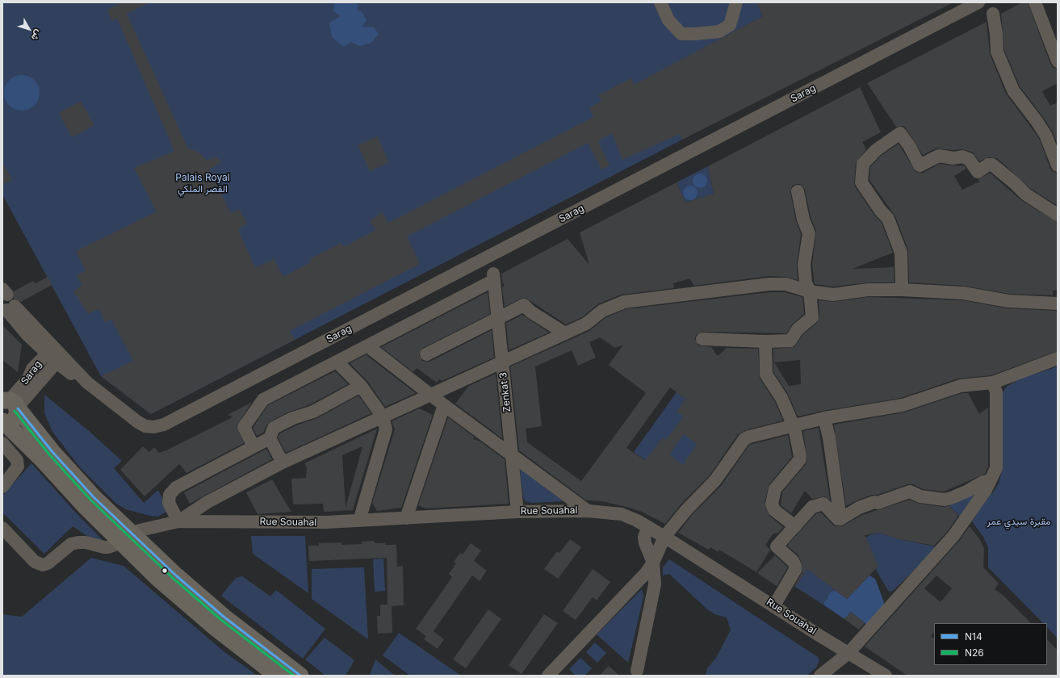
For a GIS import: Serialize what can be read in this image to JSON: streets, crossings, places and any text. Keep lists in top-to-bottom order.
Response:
{
  "streets": {
    "street": ["Sarag", "Zenkat 3", "Rue Souahal"]
  },
  "crossings": [
    ["Zenkat 3", "Rue Souahal"]
  ],
  "parks": ["Palais Royal القصر الملكي", "مقبرة سيدي عمر"],
  "lines": ["transit line N14", "transit line N26"],
  "legend": ["N14", "N26"],
  "north": "bottom right"
}
